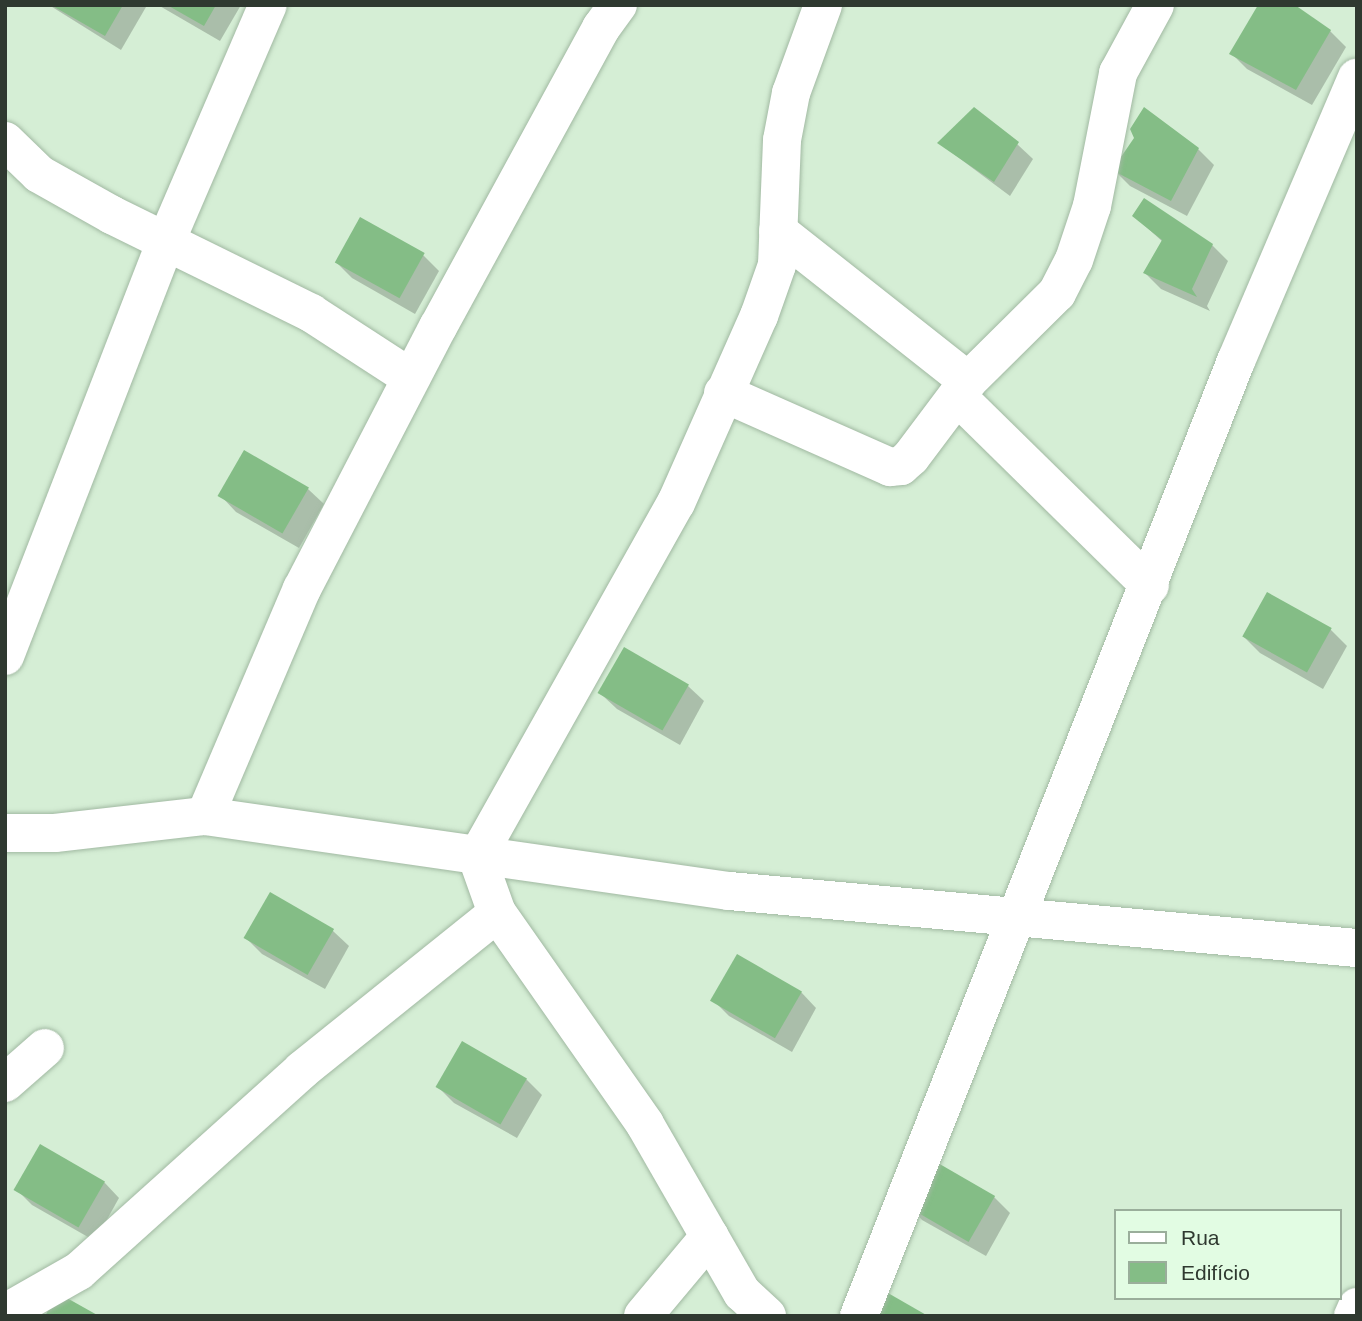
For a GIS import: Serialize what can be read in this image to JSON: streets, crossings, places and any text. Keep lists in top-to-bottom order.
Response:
{
  "legend": ["Rua", "Edifício"]
}
